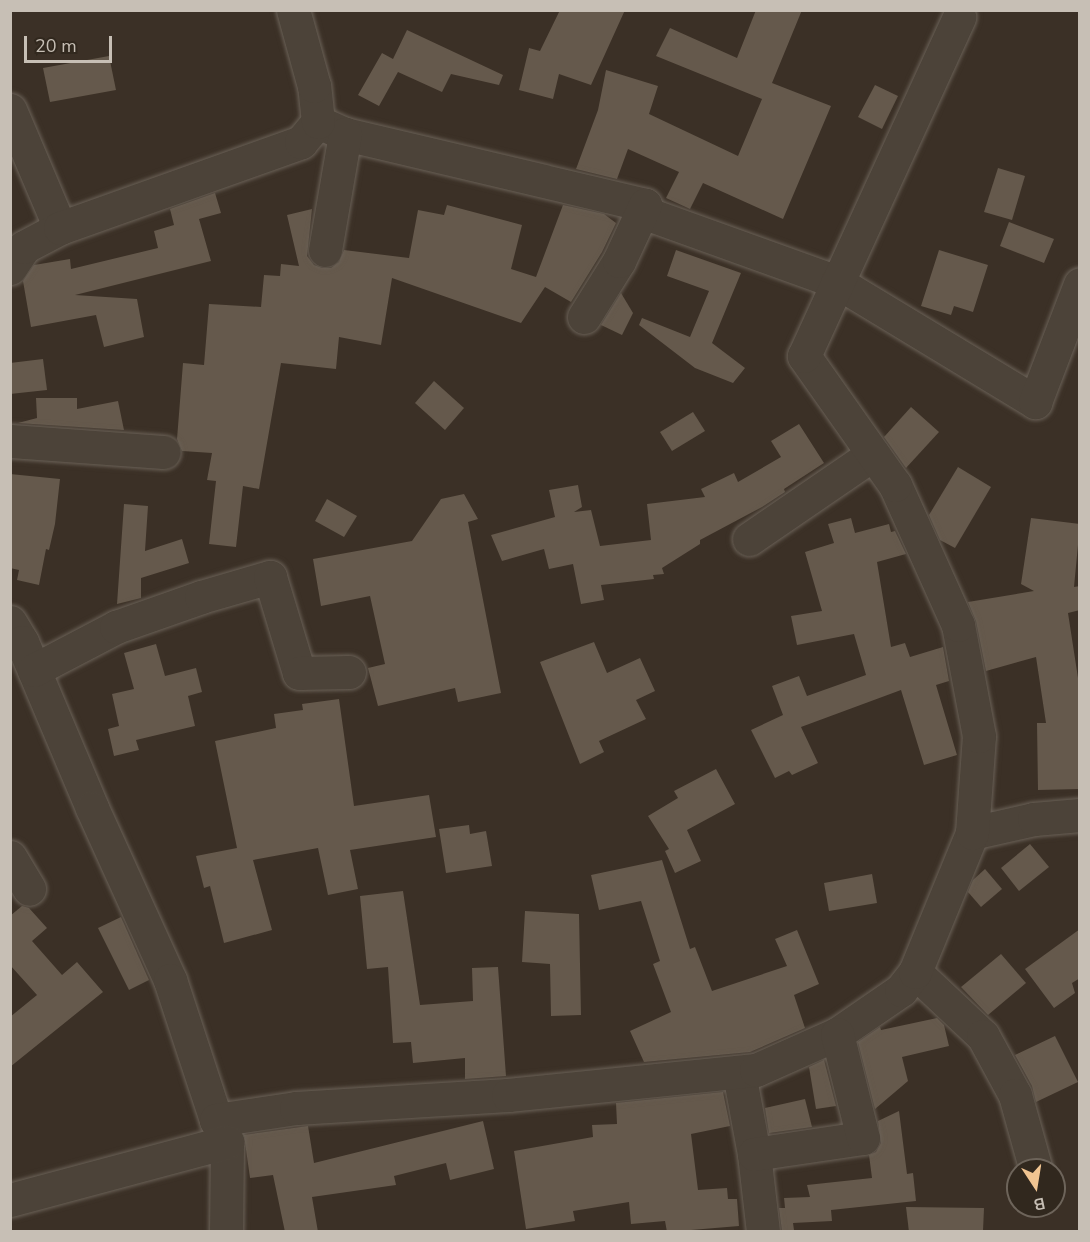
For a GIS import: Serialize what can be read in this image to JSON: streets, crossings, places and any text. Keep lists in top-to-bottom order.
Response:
{
  "scale_bar": "20 m",
  "north": "bottom"
}
